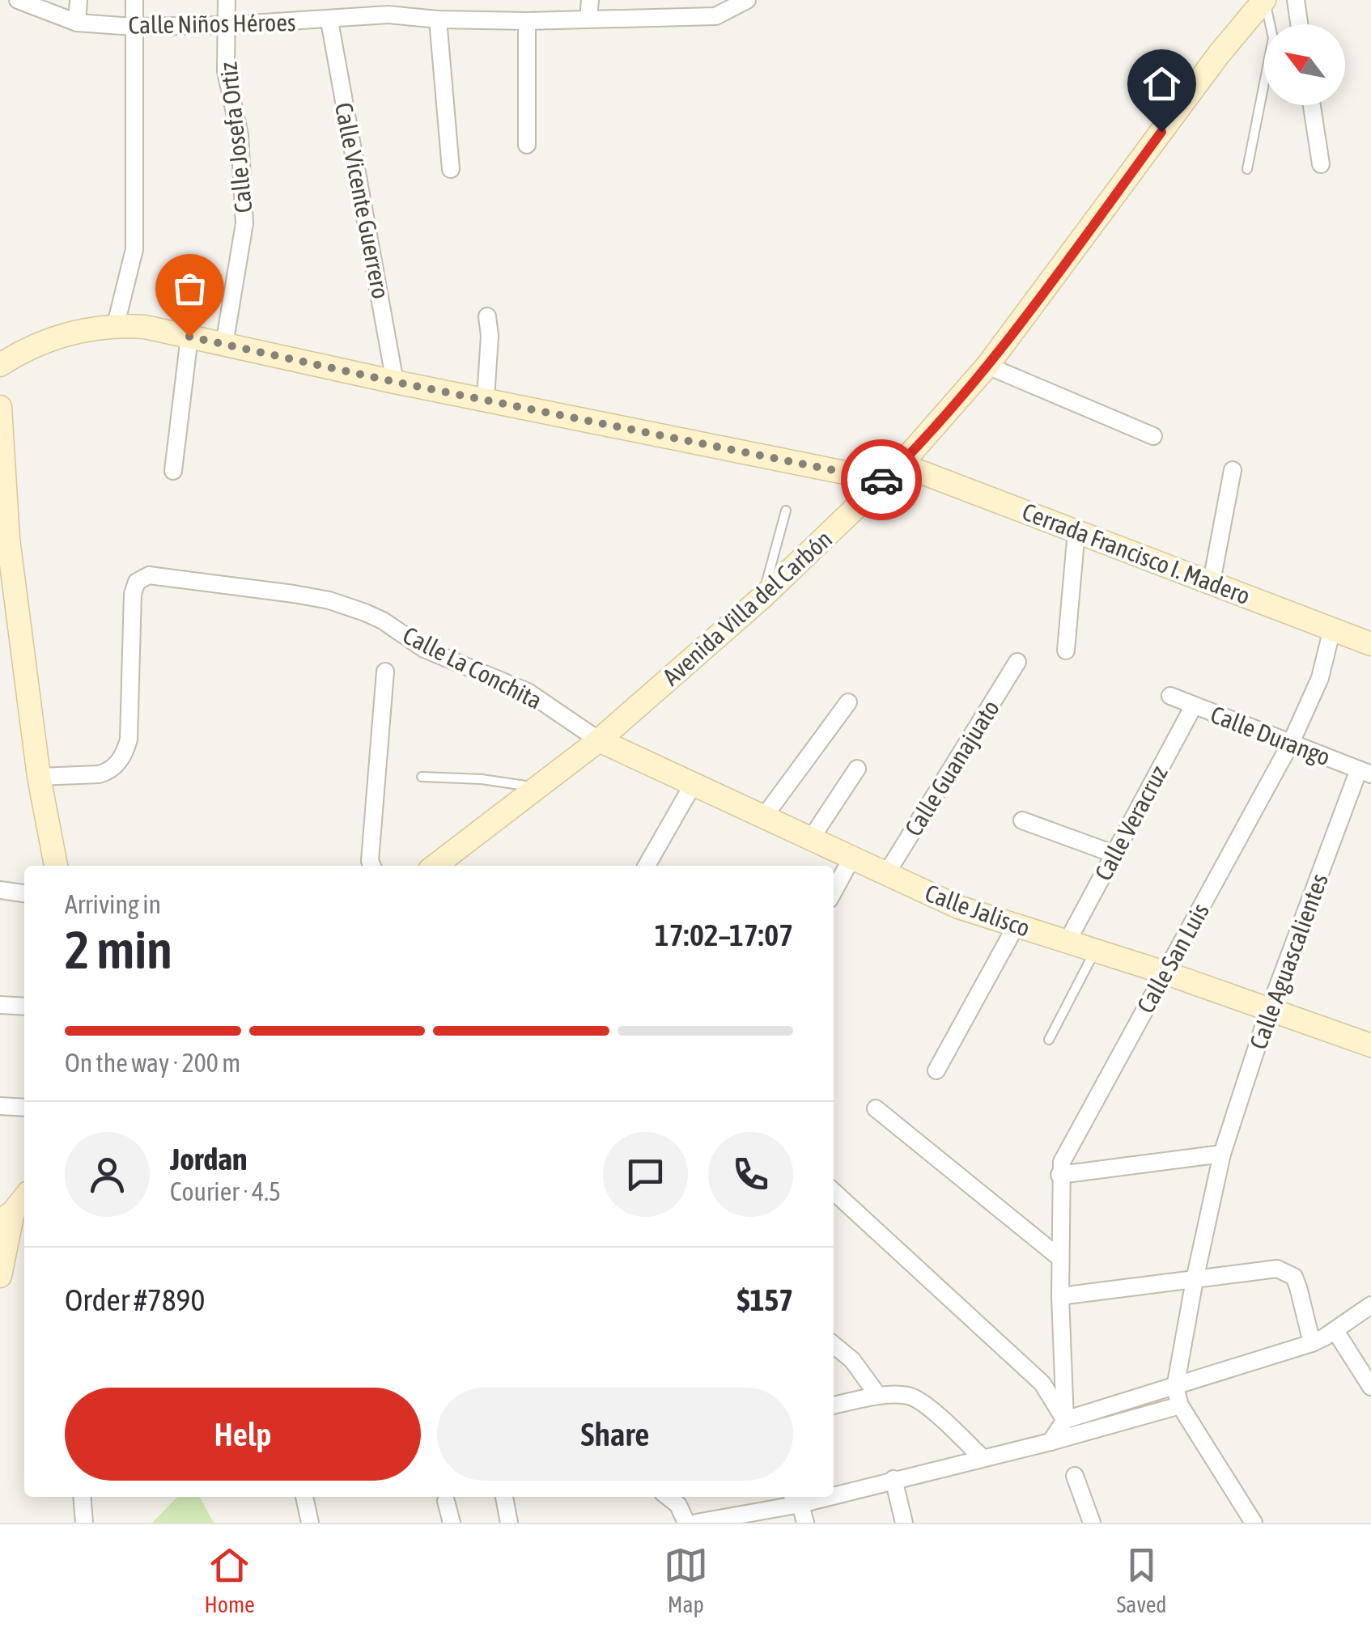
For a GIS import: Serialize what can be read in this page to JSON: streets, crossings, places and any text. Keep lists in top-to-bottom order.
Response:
{
  "streets": {
    "street": [
      "Calle Niños Héroes",
      "Calle Josefa Ortiz",
      "Calle Vicente Guerrero",
      "Cerrada Francisco I. Madero",
      "Avenida Villa del Carbón",
      "Calle La Conchita",
      "Calle Durango",
      "Calle Guanajuato",
      "Calle Veracruz",
      "Calle Jalisco",
      "Calle San Luis",
      "Calle Aguascalientes"
    ]
  },
  "crossings": [
    ["Calle Niños Héroes", "Calle Josefa Ortiz"],
    ["Calle Niños Héroes", "Calle Vicente Guerrero"],
    ["Cerrada Francisco I. Madero", "Avenida Villa del Carbón"],
    ["Cerrada Francisco I. Madero", "Calle San Luis"],
    ["Avenida Villa del Carbón", "Calle La Conchita"],
    ["Avenida Villa del Carbón", "Calle Jalisco"],
    ["Calle La Conchita", "Calle Jalisco"],
    ["Calle Durango", "Calle Veracruz"],
    ["Calle Durango", "Calle San Luis"],
    ["Calle Durango", "Calle Aguascalientes"],
    ["Calle Guanajuato", "Calle Jalisco"],
    ["Calle Veracruz", "Calle Jalisco"],
    ["Calle Jalisco", "Calle San Luis"],
    ["Calle Jalisco", "Calle Aguascalientes"]
  ],
  "north": "top left",
  "page": {
    "heading": ["2 min", "Arriving in", "17:02–17:07"],
    "panel": [
      "Jordan",
      "Courier · 4.5",
      "Order #7890",
      "$157"
    ],
    "bar": "On the way · 200 m",
    "buttons": ["Help", "Share"],
    "tabs": ["Home", "Map", "Saved"]
  }
}
